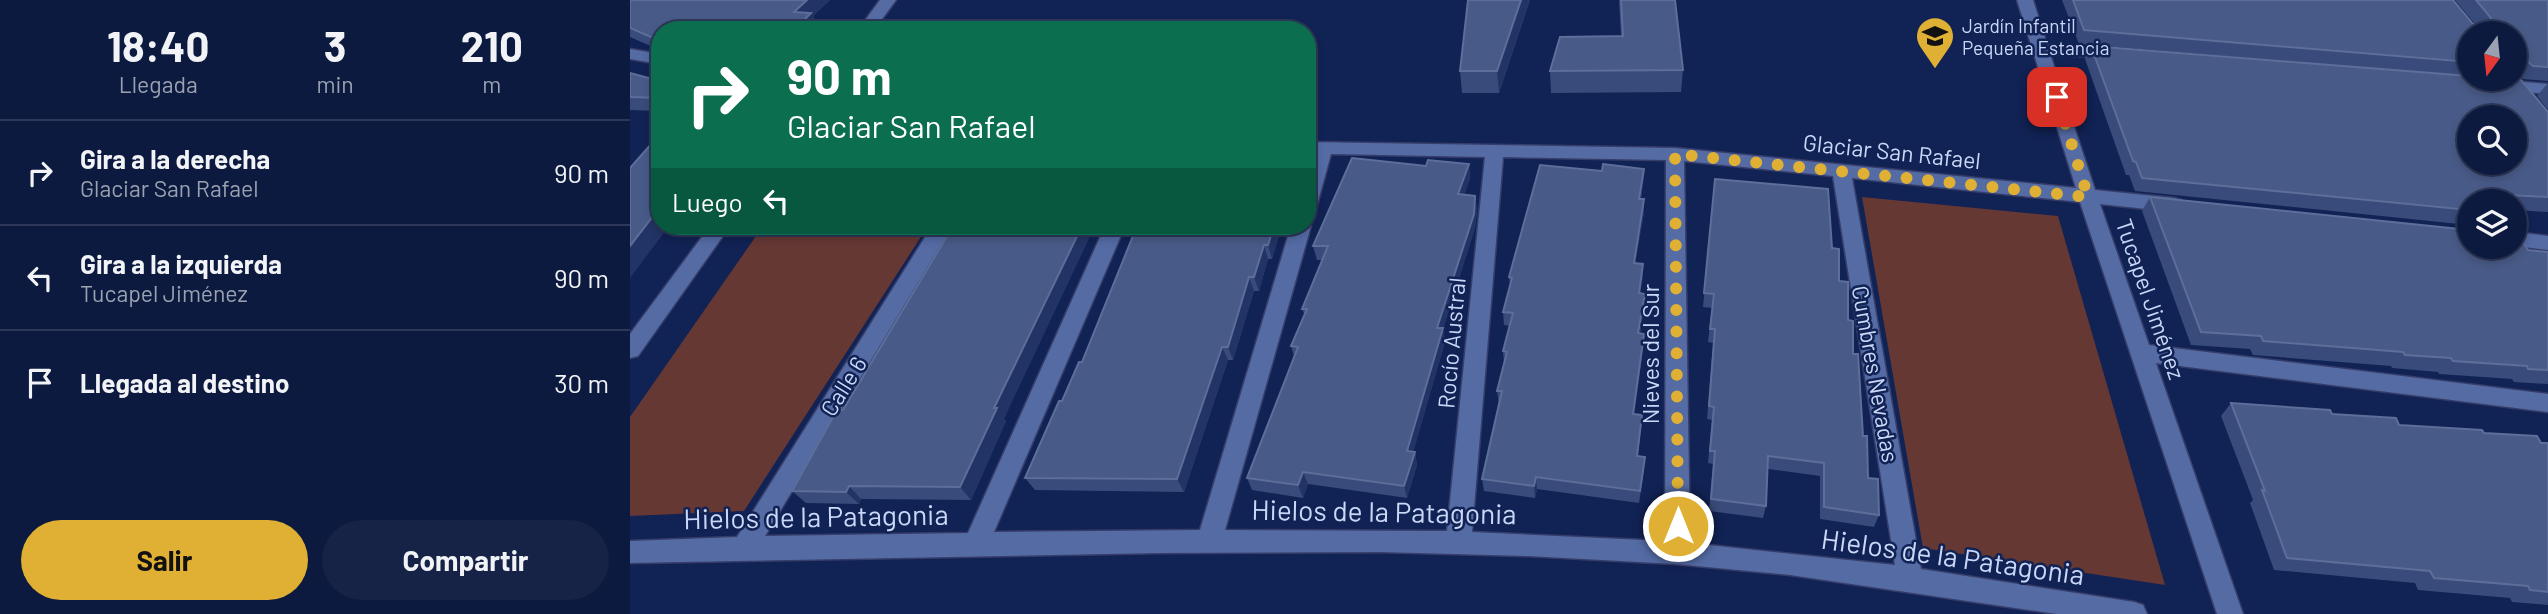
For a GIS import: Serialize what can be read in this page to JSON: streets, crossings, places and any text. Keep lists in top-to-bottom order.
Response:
{
  "streets": {
    "street": [
      "Glaciar San Rafael",
      "Tucapel Jiménez",
      "Rocío Austral",
      "Nieves del Sur",
      "Cumbres Nevadas",
      "Calle 6",
      "Hielos de la Patagonia"
    ]
  },
  "crossings": [
    ["Glaciar San Rafael", "Tucapel Jiménez"],
    ["Glaciar San Rafael", "Rocío Austral"],
    ["Glaciar San Rafael", "Nieves del Sur"],
    ["Glaciar San Rafael", "Cumbres Nevadas"],
    ["Rocío Austral", "Hielos de la Patagonia"],
    ["Nieves del Sur", "Hielos de la Patagonia"],
    ["Cumbres Nevadas", "Hielos de la Patagonia"],
    ["Calle 6", "Hielos de la Patagonia"]
  ],
  "places": {
    "school or university": ["Jardín Infantil Pequeña Estancia"]
  },
  "north": "bottom",
  "page": {
    "eta": [
      "18:40",
      "Llegada",
      "3",
      "min",
      "210",
      "m"
    ],
    "turn": ["90 m", "Glaciar San Rafael"],
    "list": [
      {
        "name": "Gira a la derecha",
        "note": "Glaciar San Rafael",
        "value": "90 m"
      },
      {
        "name": "Gira a la izquierda",
        "note": "Tucapel Jiménez",
        "value": "90 m"
      },
      {
        "name": "Llegada al destino",
        "value": "30 m"
      }
    ],
    "then": "Luego",
    "buttons": ["Salir", "Compartir"]
  }
}
